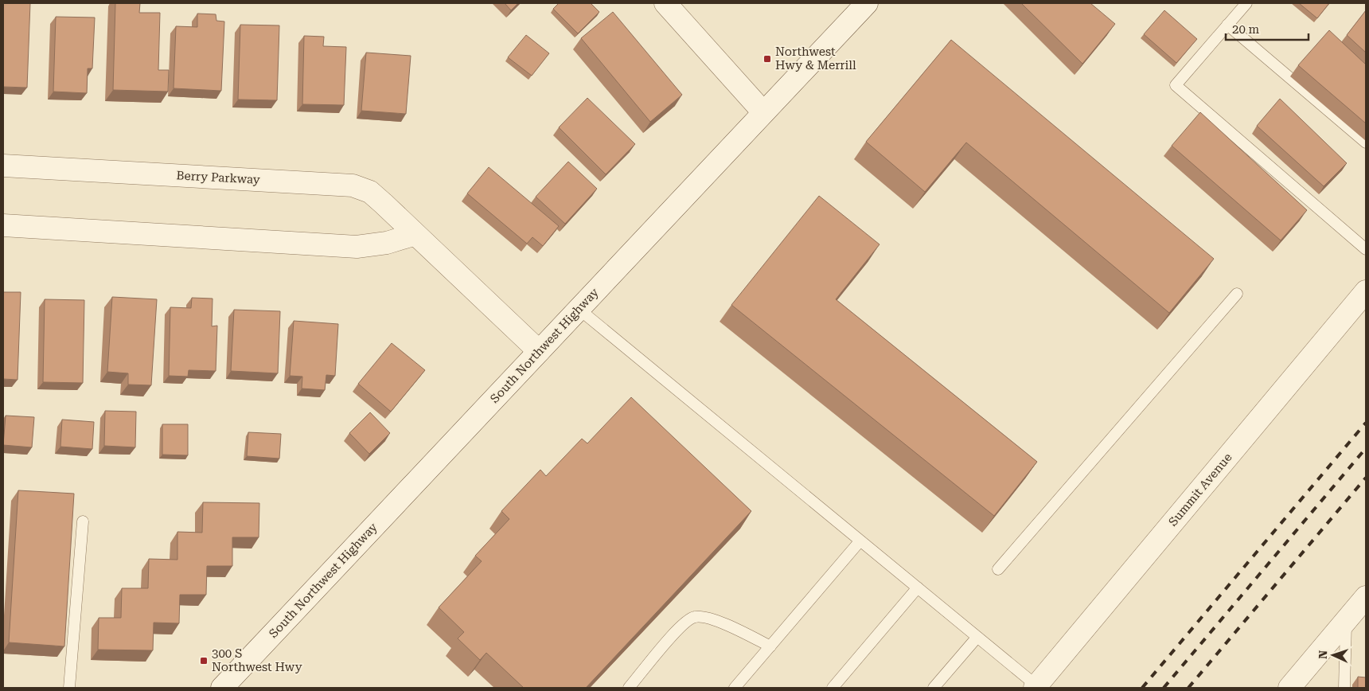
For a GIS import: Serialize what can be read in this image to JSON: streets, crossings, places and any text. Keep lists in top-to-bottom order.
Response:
{
  "streets": {
    "street": ["Berry Parkway", "South Northwest Highway", "Summit Avenue"]
  },
  "crossings": [
    ["Berry Parkway", "South Northwest Highway"]
  ],
  "places": {
    "transit": ["Northwest Hwy & Merrill", "300 S Northwest Hwy"]
  },
  "scale_bar": "20 m",
  "north": "left"
}
